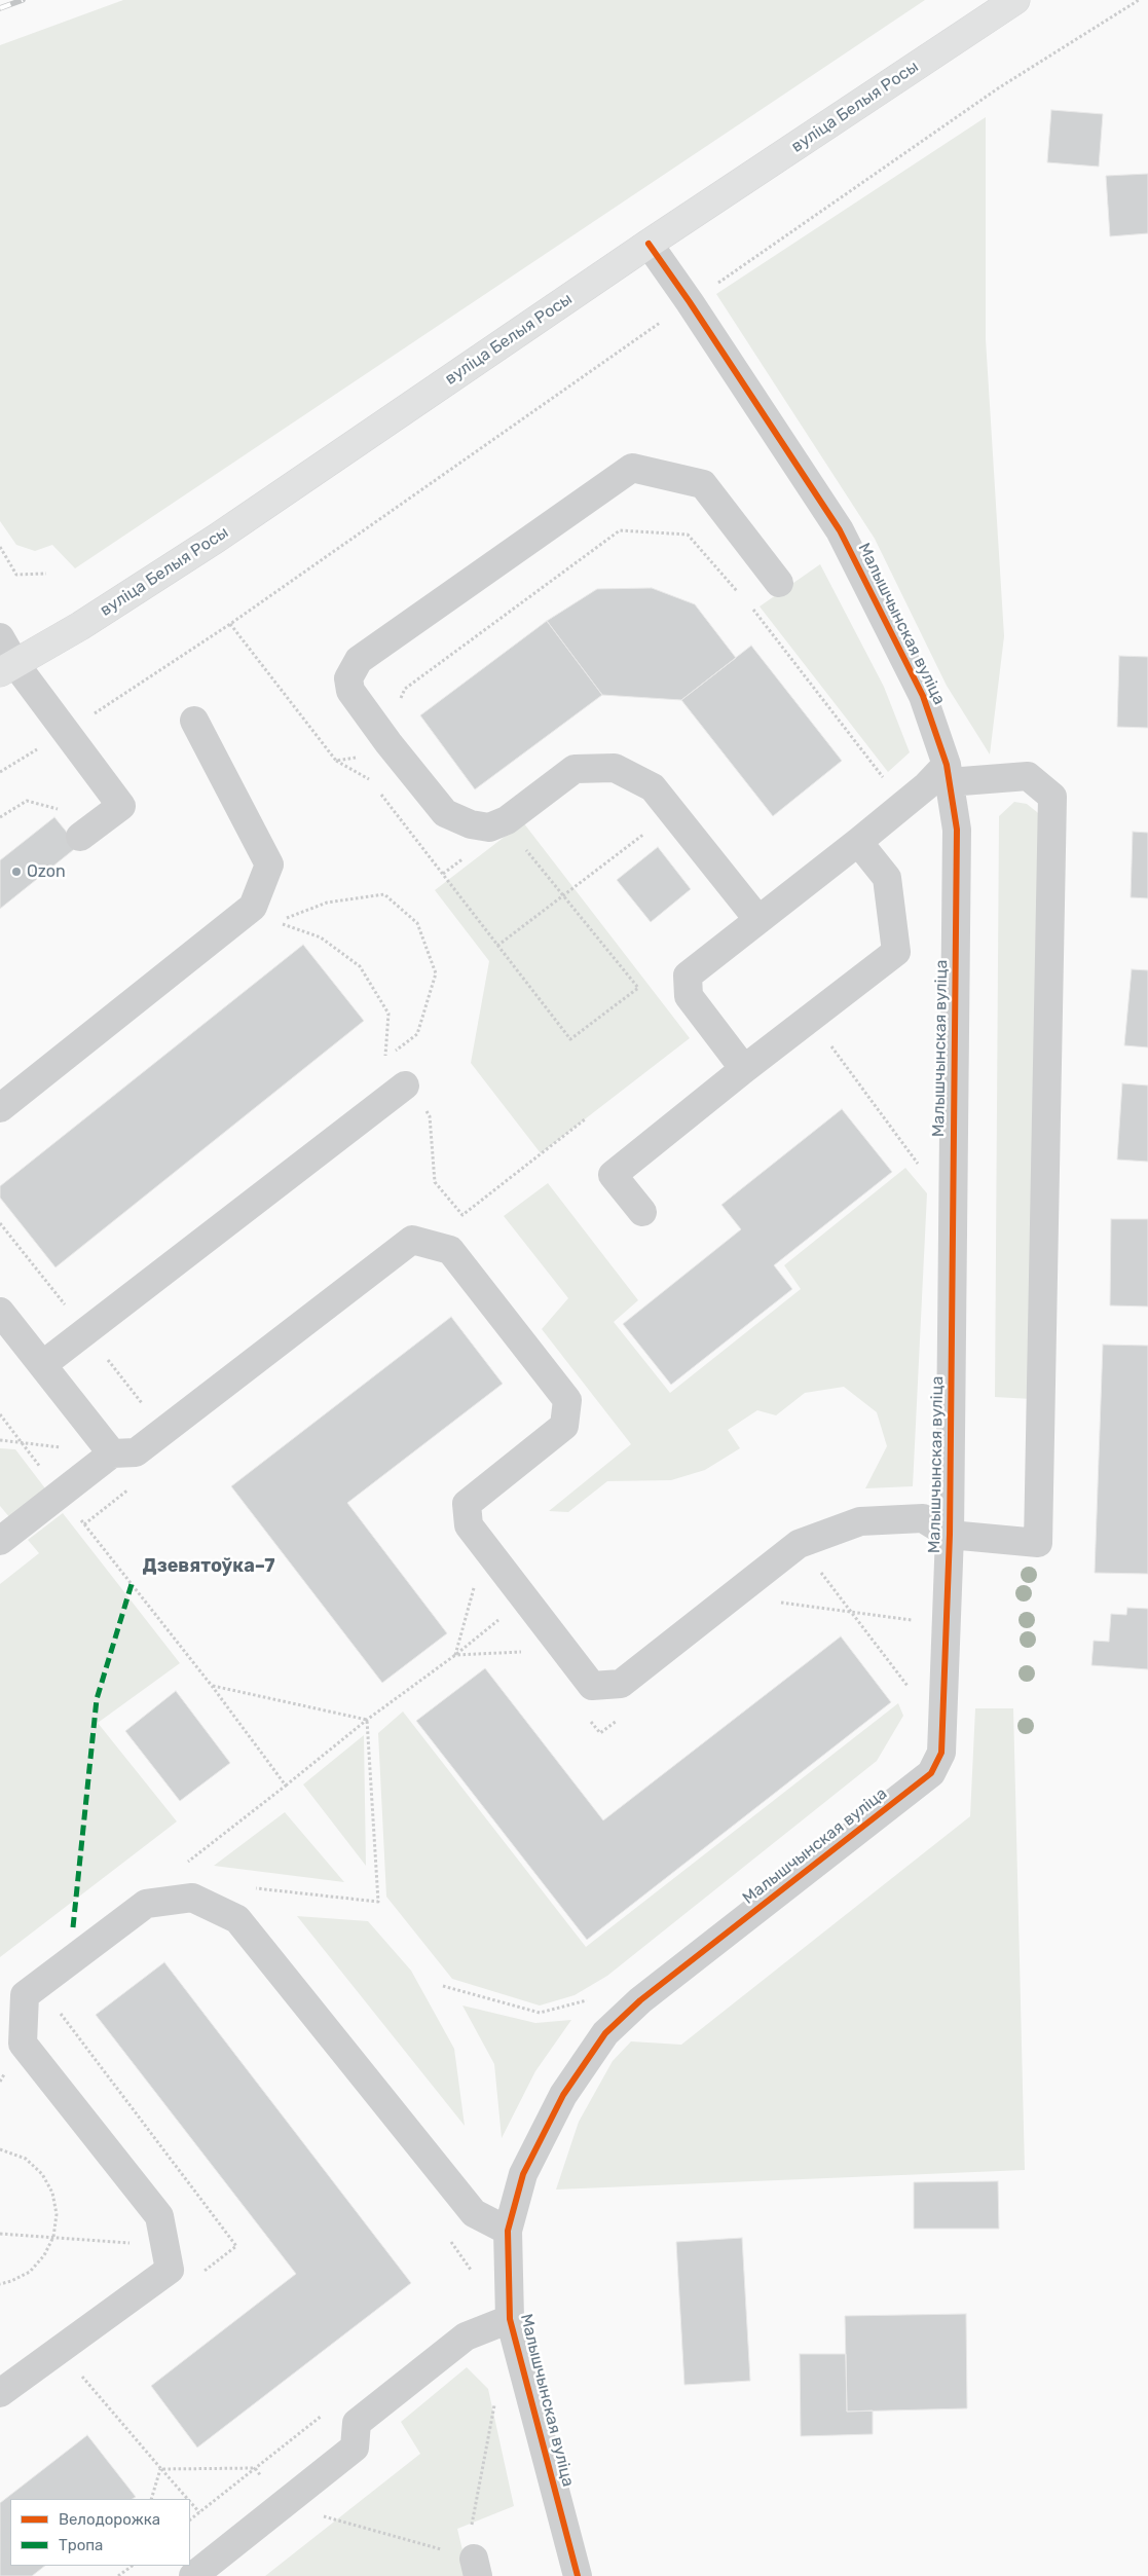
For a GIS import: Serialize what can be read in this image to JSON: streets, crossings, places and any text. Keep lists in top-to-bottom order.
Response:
{
  "streets": {
    "main road": ["вуліца Белыя Росы"],
    "street": ["Малышчынская вуліца"]
  },
  "crossings": [
    ["вуліца Белыя Росы", "Малышчынская вуліца"]
  ],
  "districts": ["Дзевятоўка–7"],
  "places": ["Ozon"],
  "legend": ["Велодорожка", "Тропа"]
}
